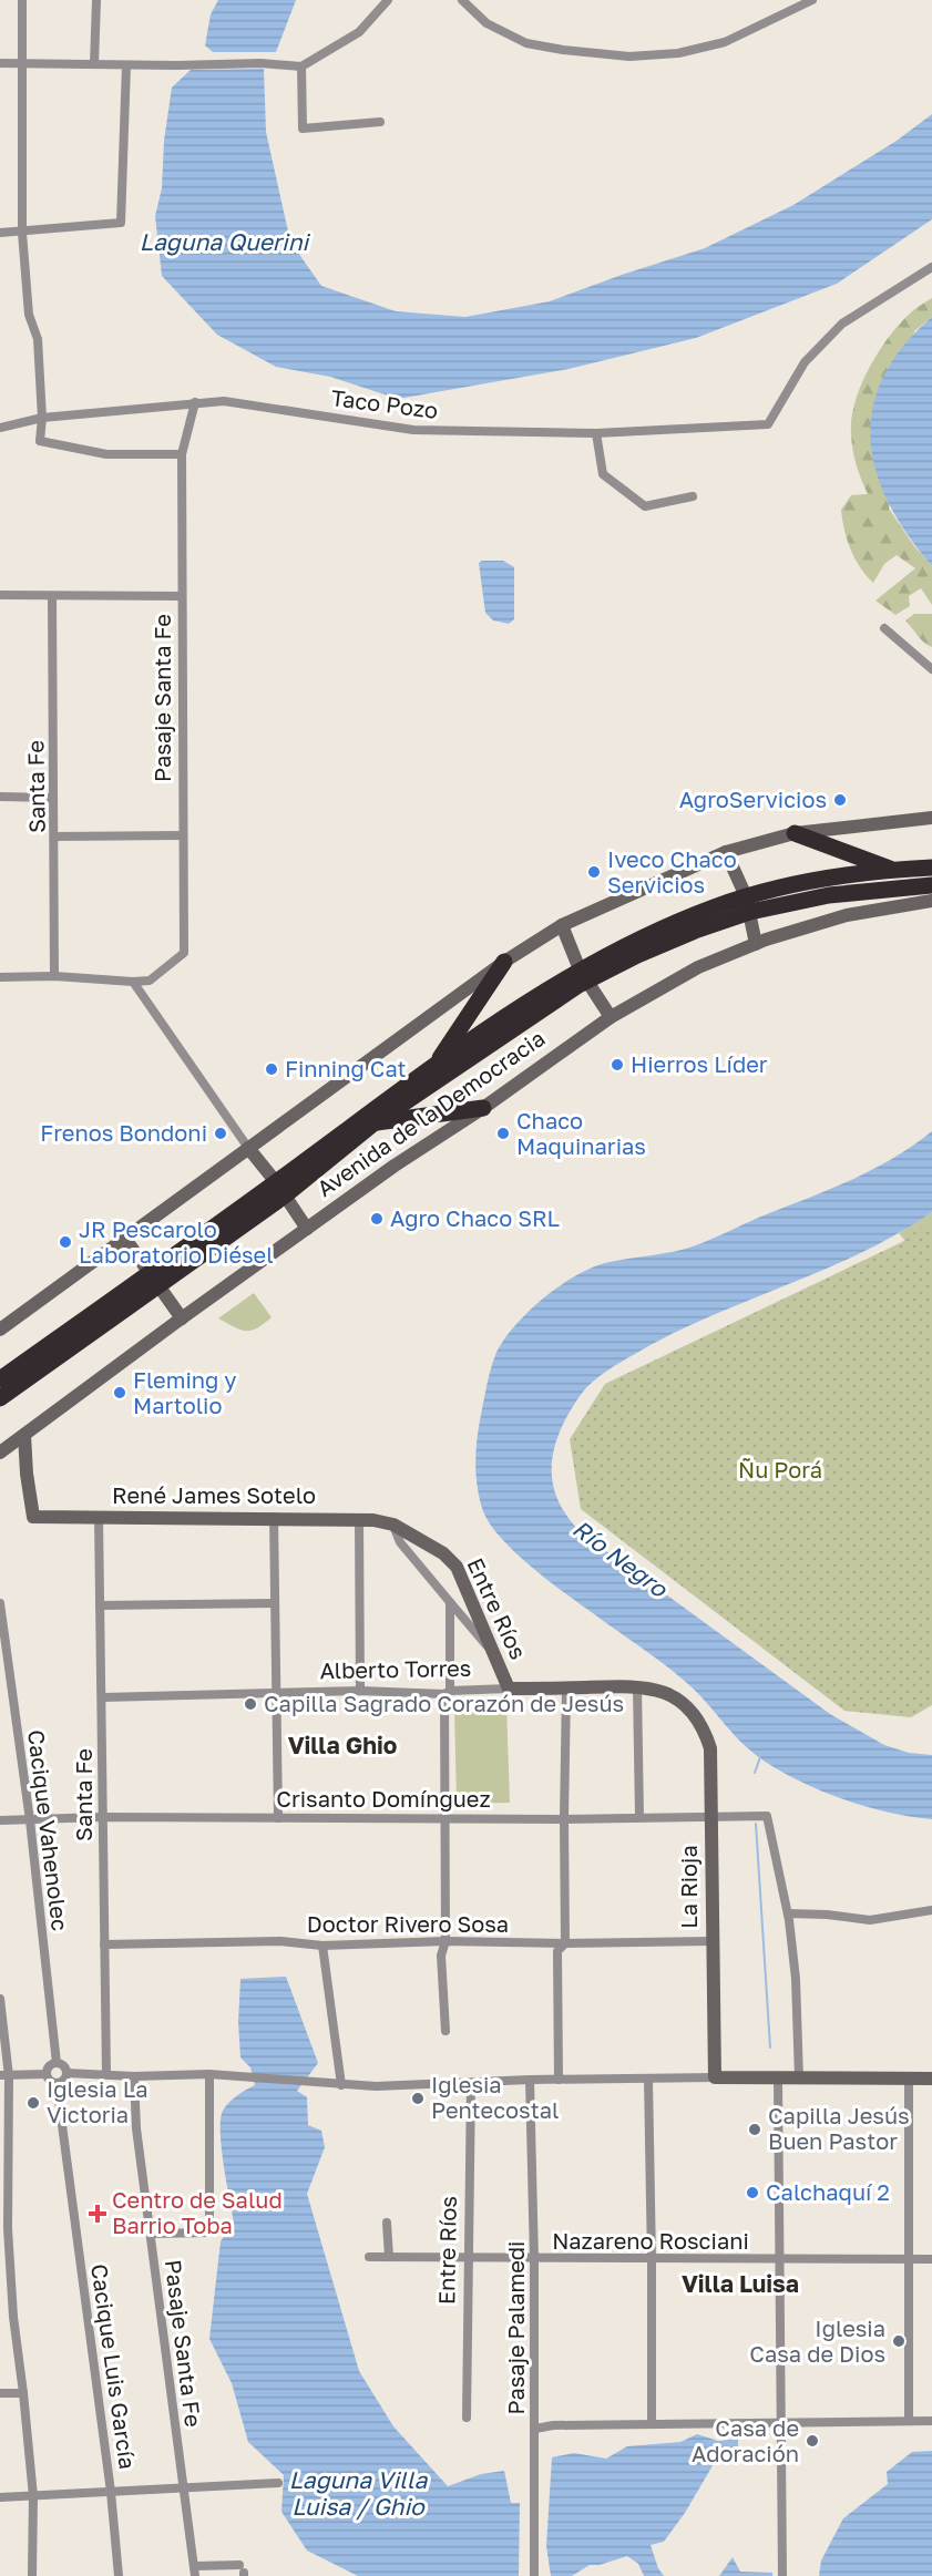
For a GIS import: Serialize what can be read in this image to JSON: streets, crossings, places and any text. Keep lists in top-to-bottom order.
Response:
{
  "streets": {
    "highway": ["Avenida de la Democracia"],
    "street": [
      "Taco Pozo",
      "Pasaje Santa Fe",
      "Santa Fe",
      "René James Sotelo",
      "Entre Ríos",
      "Alberto Torres",
      "Crisanto Domínguez",
      "Cacique Vahenolec",
      "La Rioja",
      "Doctor Rivero Sosa",
      "Nazareno Rosciani",
      "Pasaje Palamedi",
      "Cacique Luis García"
    ]
  },
  "crossings": [
    ["Taco Pozo", "Pasaje Santa Fe"],
    ["Santa Fe", "René James Sotelo"],
    ["Santa Fe", "Alberto Torres"],
    ["Santa Fe", "Crisanto Domínguez"],
    ["Santa Fe", "Doctor Rivero Sosa"],
    ["Avenida de la Democracia", "René James Sotelo"],
    ["René James Sotelo", "Entre Ríos"],
    ["Entre Ríos", "Alberto Torres"],
    ["Entre Ríos", "Crisanto Domínguez"],
    ["Entre Ríos", "Doctor Rivero Sosa"],
    ["Entre Ríos", "Nazareno Rosciani"],
    ["Alberto Torres", "La Rioja"],
    ["Crisanto Domínguez", "Cacique Vahenolec"],
    ["Crisanto Domínguez", "La Rioja"],
    ["Cacique Vahenolec", "Cacique Luis García"],
    ["La Rioja", "Doctor Rivero Sosa"],
    ["Nazareno Rosciani", "Pasaje Palamedi"]
  ],
  "districts": ["Villa Ghio", "Villa Luisa"],
  "water": ["Laguna Querini", "Río Negro", "Laguna Villa Luisa / Ghio"],
  "parks": ["Ñu Porá"],
  "places": {
    "other": [
      "AgroServicios",
      "Iveco Chaco Servicios",
      "Hierros Líder",
      "Finning Cat",
      "Frenos Bondoni",
      "Chaco Maquinarias",
      "Agro Chaco SRL",
      "JR Pescarolo Laboratorio Diésel",
      "Fleming y Martolio",
      "Capilla Sagrado Corazón de Jesús",
      "Iglesia Pentecostal",
      "Iglesia La Victoria",
      "Capilla Jesús Buen Pastor",
      "Calchaquí 2",
      "Iglesia Casa de Dios",
      "Casa de Adoración"
    ],
    "health": ["Centro de Salud Barrio Toba"]
  }
}
